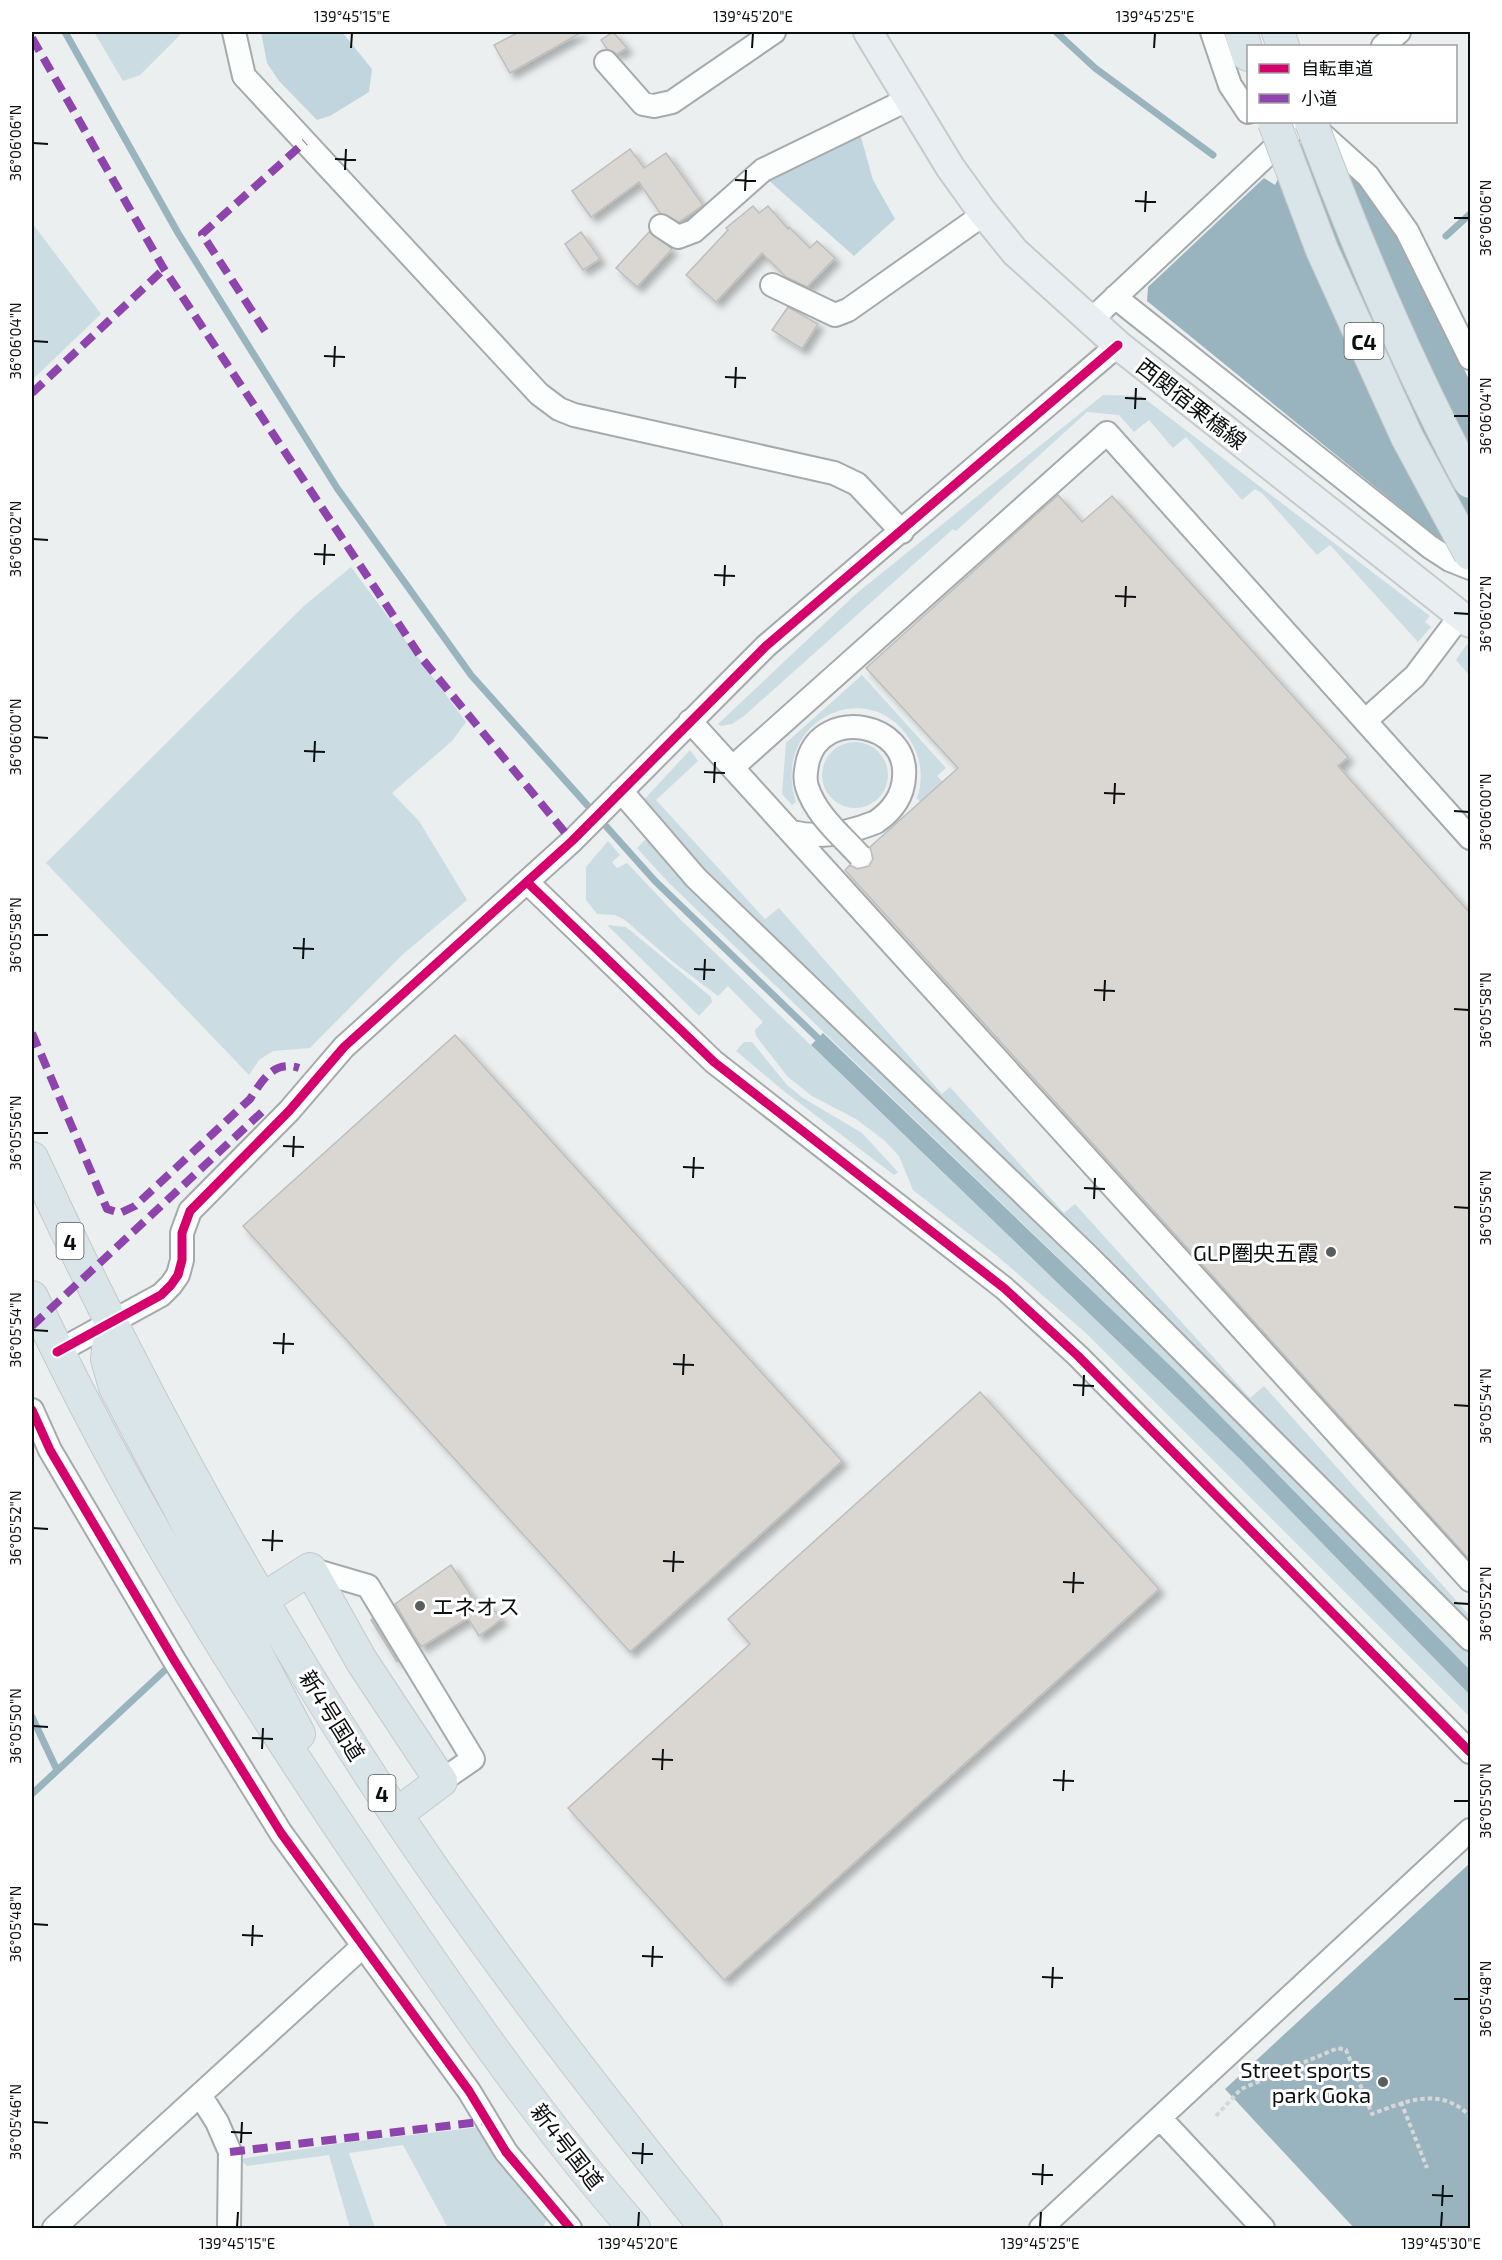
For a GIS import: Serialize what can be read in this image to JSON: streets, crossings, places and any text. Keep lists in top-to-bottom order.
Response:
{
  "streets": {
    "highway": ["C4", "4", "新4号国道"],
    "main road": ["西関宿栗橋線"]
  },
  "places": ["GLP圏央五霞", "エネオス", "Street sports park Goka"],
  "legend": ["自転車道", "小道"],
  "coordinates": [
    "139°45'15\"E",
    "139°45'20\"E",
    "139°45'25\"E",
    "36°06'06\"N",
    "36°06'04\"N",
    "36°06'02\"N",
    "36°06'00\"N",
    "36°05'58\"N",
    "36°05'56\"N",
    "36°05'54\"N",
    "36°05'52\"N",
    "36°05'50\"N",
    "36°05'48\"N",
    "36°05'46\"N",
    "139°45'30\"E"
  ]
}
